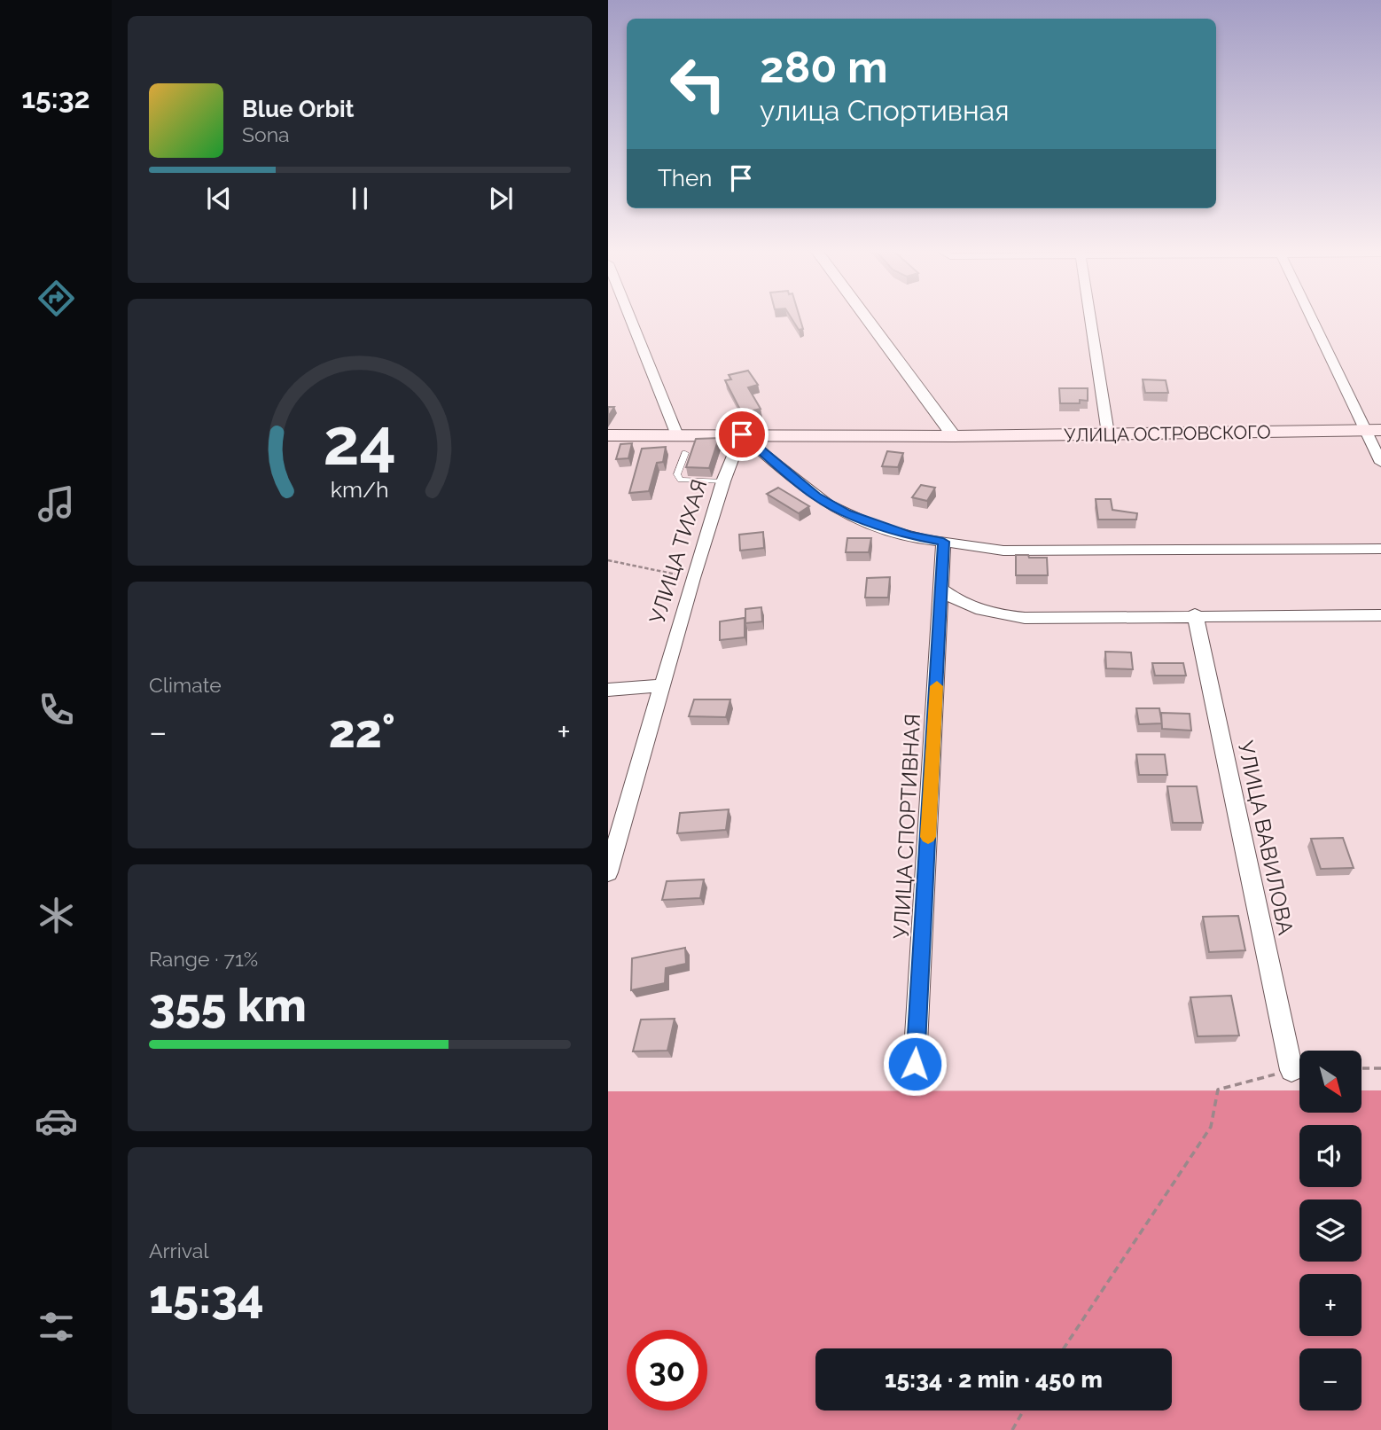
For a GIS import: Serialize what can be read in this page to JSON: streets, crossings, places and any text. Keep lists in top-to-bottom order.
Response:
{
  "streets": {
    "main road": ["УЛИЦА ОСТРОВСКОГО"],
    "street": ["УЛИЦА ТИХАЯ", "УЛИЦА СПОРТИВНАЯ", "УЛИЦА ВАВИЛОВА"]
  },
  "crossings": [
    ["УЛИЦА ОСТРОВСКОГО", "УЛИЦА ТИХАЯ"]
  ],
  "north": "bottom right",
  "page": {
    "tabs": "15:32",
    "turn": ["280 m", "улица Спортивная"],
    "song": ["Blue Orbit", "Sona"],
    "then": "Then",
    "tile": [
      "Climate",
      ["Range · 71%", "355 km"],
      ["Arrival", "15:34"]
    ],
    "heat": ["−", "22°", "+"],
    "map_buttons": ["+", "−"],
    "limit": "30",
    "trip": "15:34 · 2 min · 450 m",
    "gauge": ["24", "km/h"]
  }
}
